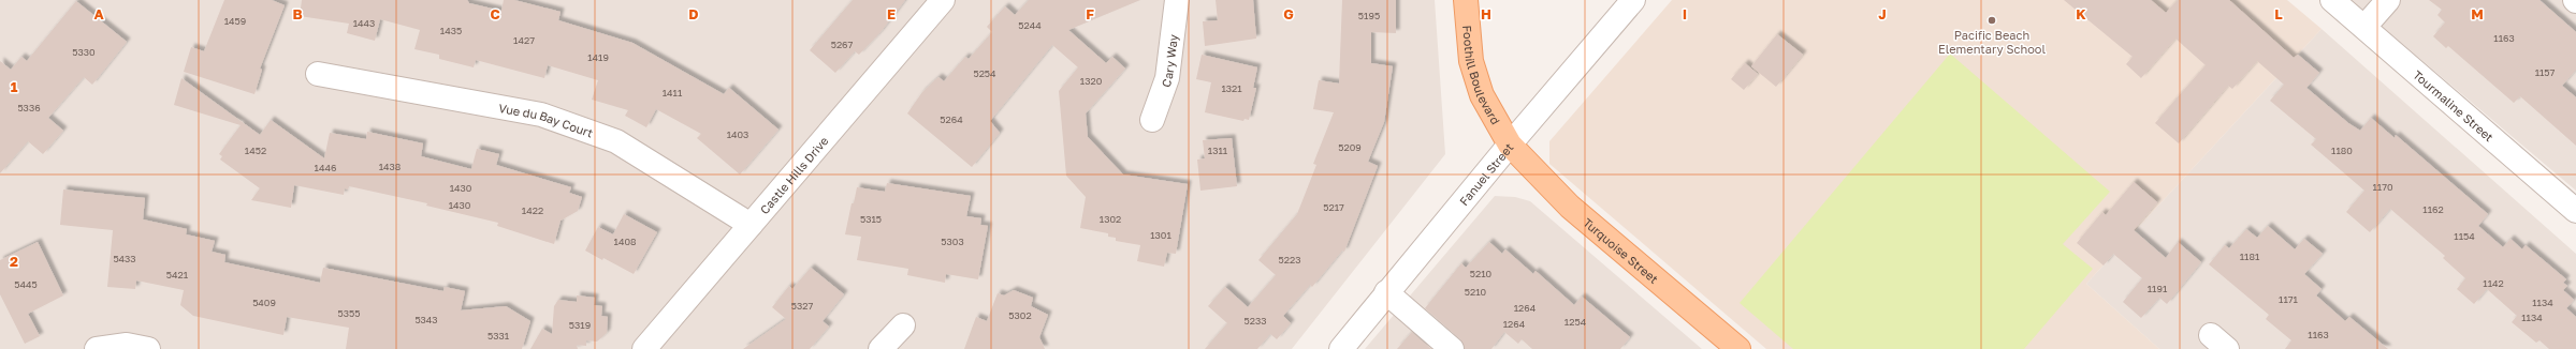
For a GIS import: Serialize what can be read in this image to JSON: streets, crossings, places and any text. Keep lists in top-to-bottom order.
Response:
{
  "streets": {
    "main road": ["Foothill Boulevard", "Turquoise Street"],
    "street": [
      "Cary Way",
      "Tourmaline Street",
      "Vue du Bay Court",
      "Fanuel Street",
      "Castle Hills Drive"
    ]
  },
  "crossings": [
    ["Foothill Boulevard", "Fanuel Street"],
    ["Foothill Boulevard", "Turquoise Street"],
    ["Vue du Bay Court", "Castle Hills Drive"],
    ["Fanuel Street", "Turquoise Street"]
  ],
  "places": ["Pacific Beach Elementary School"],
  "house_numbers": [
    "5195",
    "1459",
    "1443",
    "5244",
    "1435",
    "1163",
    "1427",
    "5267",
    "5330",
    "1419",
    "1157",
    "5254",
    "1320",
    "1321",
    "1411",
    "5336",
    "5264",
    "1403",
    "5209",
    "1452",
    "1311",
    "1180",
    "1438",
    "1446",
    "1170",
    "1430",
    "1430",
    "5217",
    "1162",
    "1422",
    "5315",
    "1302",
    "1301",
    "1154",
    "1408",
    "5303",
    "1181",
    "5433",
    "5223",
    "5210",
    "5421",
    "1142",
    "5445",
    "1191",
    "5210",
    "1171",
    "5409",
    "1134",
    "5327",
    "1264",
    "5355",
    "5302",
    "1134",
    "5343",
    "5233",
    "1254",
    "1264",
    "5319",
    "1163",
    "5331"
  ],
  "grid": {
    "columns": [
      "A",
      "B",
      "C",
      "D",
      "E",
      "F",
      "G",
      "H",
      "I",
      "J",
      "K",
      "L",
      "M"
    ],
    "rows": ["1", "2"]
  }
}
